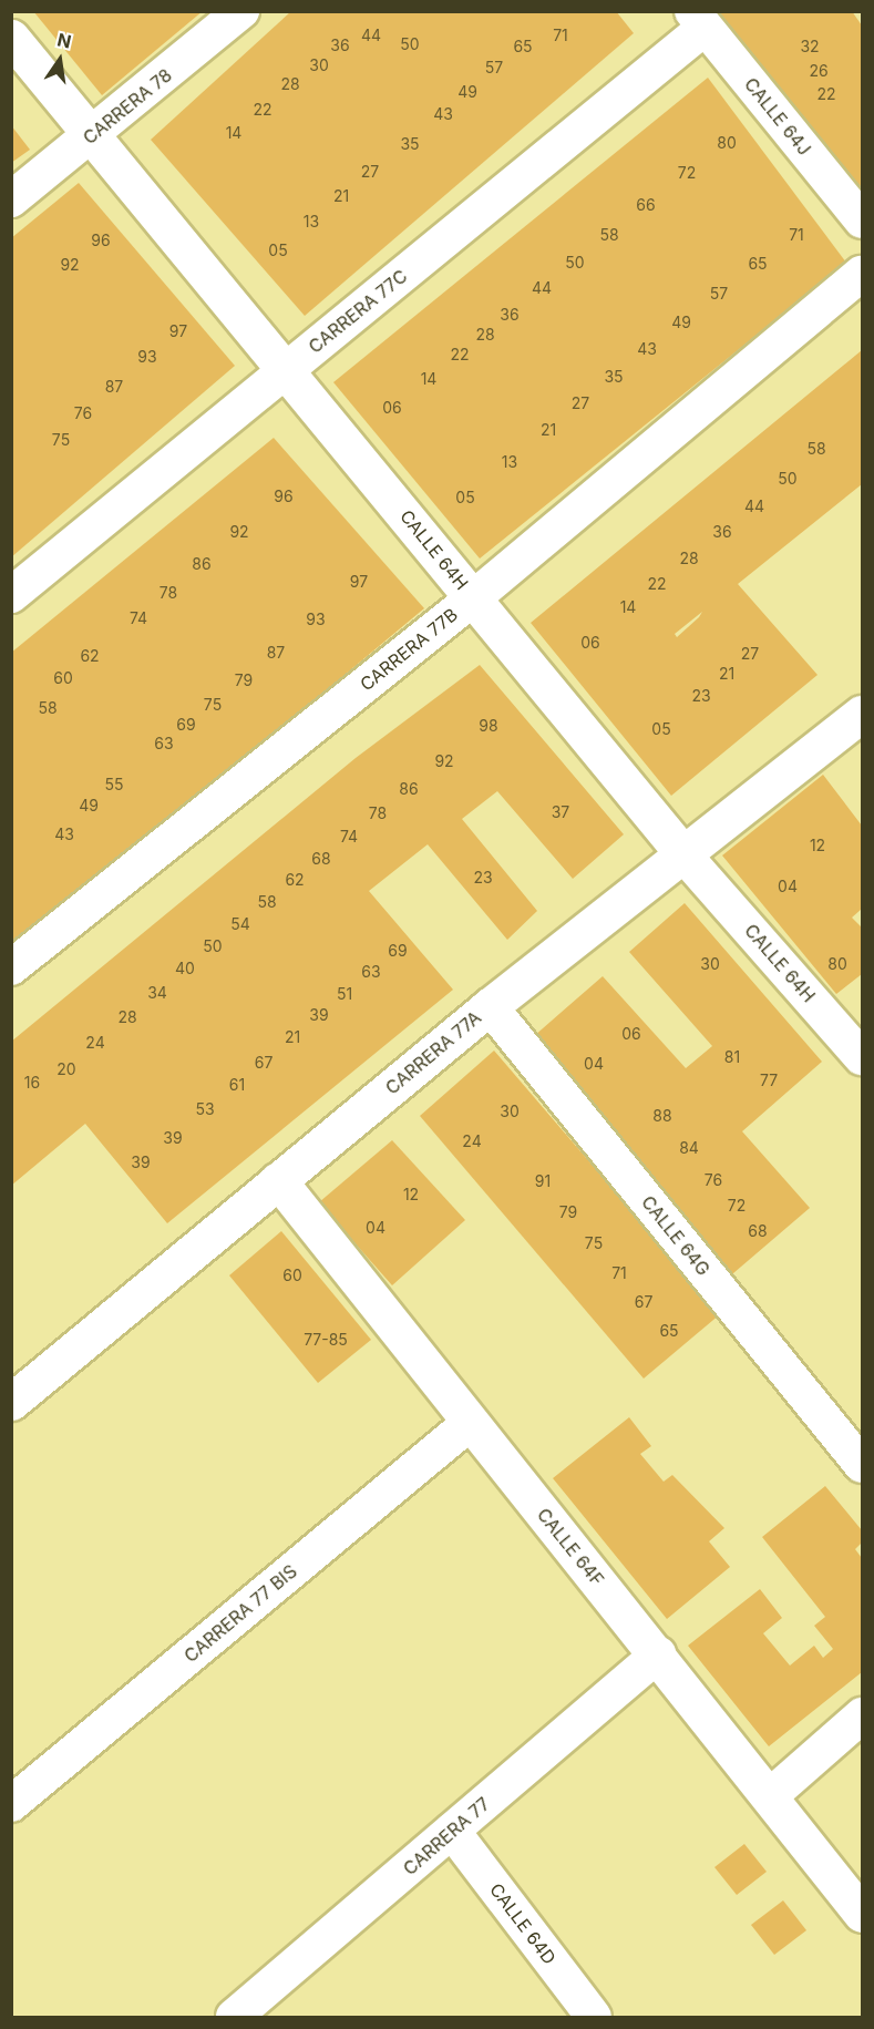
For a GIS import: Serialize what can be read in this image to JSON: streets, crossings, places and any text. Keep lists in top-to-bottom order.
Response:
{
  "streets": {
    "street": [
      "CARRERA 78",
      "CALLE 64J",
      "CARRERA 77C",
      "CALLE 64H",
      "CARRERA 77B",
      "CARRERA 77A",
      "CALLE 64G",
      "CALLE 64F",
      "CARRERA 77 BIS",
      "CARRERA 77",
      "CALLE 64D"
    ]
  },
  "crossings": [
    ["CARRERA 78", "CALLE 64H"],
    ["CALLE 64J", "CARRERA 77C"],
    ["CARRERA 77C", "CALLE 64H"],
    ["CALLE 64H", "CARRERA 77B"],
    ["CALLE 64H", "CARRERA 77A"],
    ["CARRERA 77A", "CALLE 64G"],
    ["CARRERA 77A", "CALLE 64F"],
    ["CALLE 64F", "CARRERA 77 BIS"],
    ["CALLE 64F", "CARRERA 77"],
    ["CARRERA 77", "CALLE 64D"]
  ],
  "house_numbers": [
    "44",
    "71",
    "50",
    "36",
    "65",
    "32",
    "30",
    "57",
    "26",
    "28",
    "49",
    "22",
    "22",
    "43",
    "14",
    "80",
    "35",
    "27",
    "72",
    "21",
    "66",
    "13",
    "58",
    "71",
    "96",
    "05",
    "50",
    "65",
    "92",
    "44",
    "57",
    "36",
    "49",
    "97",
    "28",
    "43",
    "22",
    "93",
    "35",
    "14",
    "87",
    "27",
    "06",
    "76",
    "21",
    "75",
    "58",
    "13",
    "50",
    "96",
    "05",
    "44",
    "92",
    "36",
    "28",
    "86",
    "97",
    "22",
    "78",
    "14",
    "74",
    "93",
    "06",
    "87",
    "27",
    "62",
    "21",
    "60",
    "79",
    "23",
    "75",
    "58",
    "69",
    "98",
    "05",
    "63",
    "92",
    "55",
    "86",
    "49",
    "37",
    "78",
    "43",
    "74",
    "12",
    "68",
    "23",
    "62",
    "04",
    "58",
    "54",
    "50",
    "69",
    "30",
    "80",
    "40",
    "63",
    "34",
    "51",
    "39",
    "28",
    "06",
    "21",
    "24",
    "81",
    "67",
    "04",
    "20",
    "77",
    "16",
    "61",
    "53",
    "30",
    "88",
    "39",
    "24",
    "84",
    "39",
    "76",
    "91",
    "12",
    "72",
    "79",
    "04",
    "68",
    "75",
    "71",
    "60",
    "67",
    "65",
    "77-85"
  ],
  "north": "top"
}
